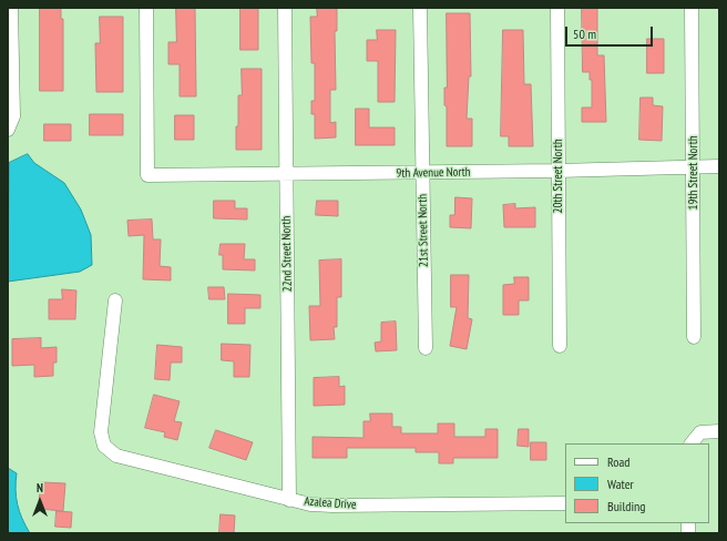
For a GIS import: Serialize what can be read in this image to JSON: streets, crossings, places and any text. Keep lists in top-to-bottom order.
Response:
{
  "streets": {
    "street": [
      "9th Avenue North",
      "19th Street North",
      "20th Street North",
      "21st Street North",
      "22nd Street North",
      "Azalea Drive"
    ]
  },
  "crossings": [
    ["9th Avenue North", "19th Street North"],
    ["9th Avenue North", "20th Street North"],
    ["9th Avenue North", "21st Street North"],
    ["9th Avenue North", "22nd Street North"],
    ["22nd Street North", "Azalea Drive"]
  ],
  "legend": ["Road", "Water", "Building"],
  "scale_bar": "50 m",
  "north": "top"
}
